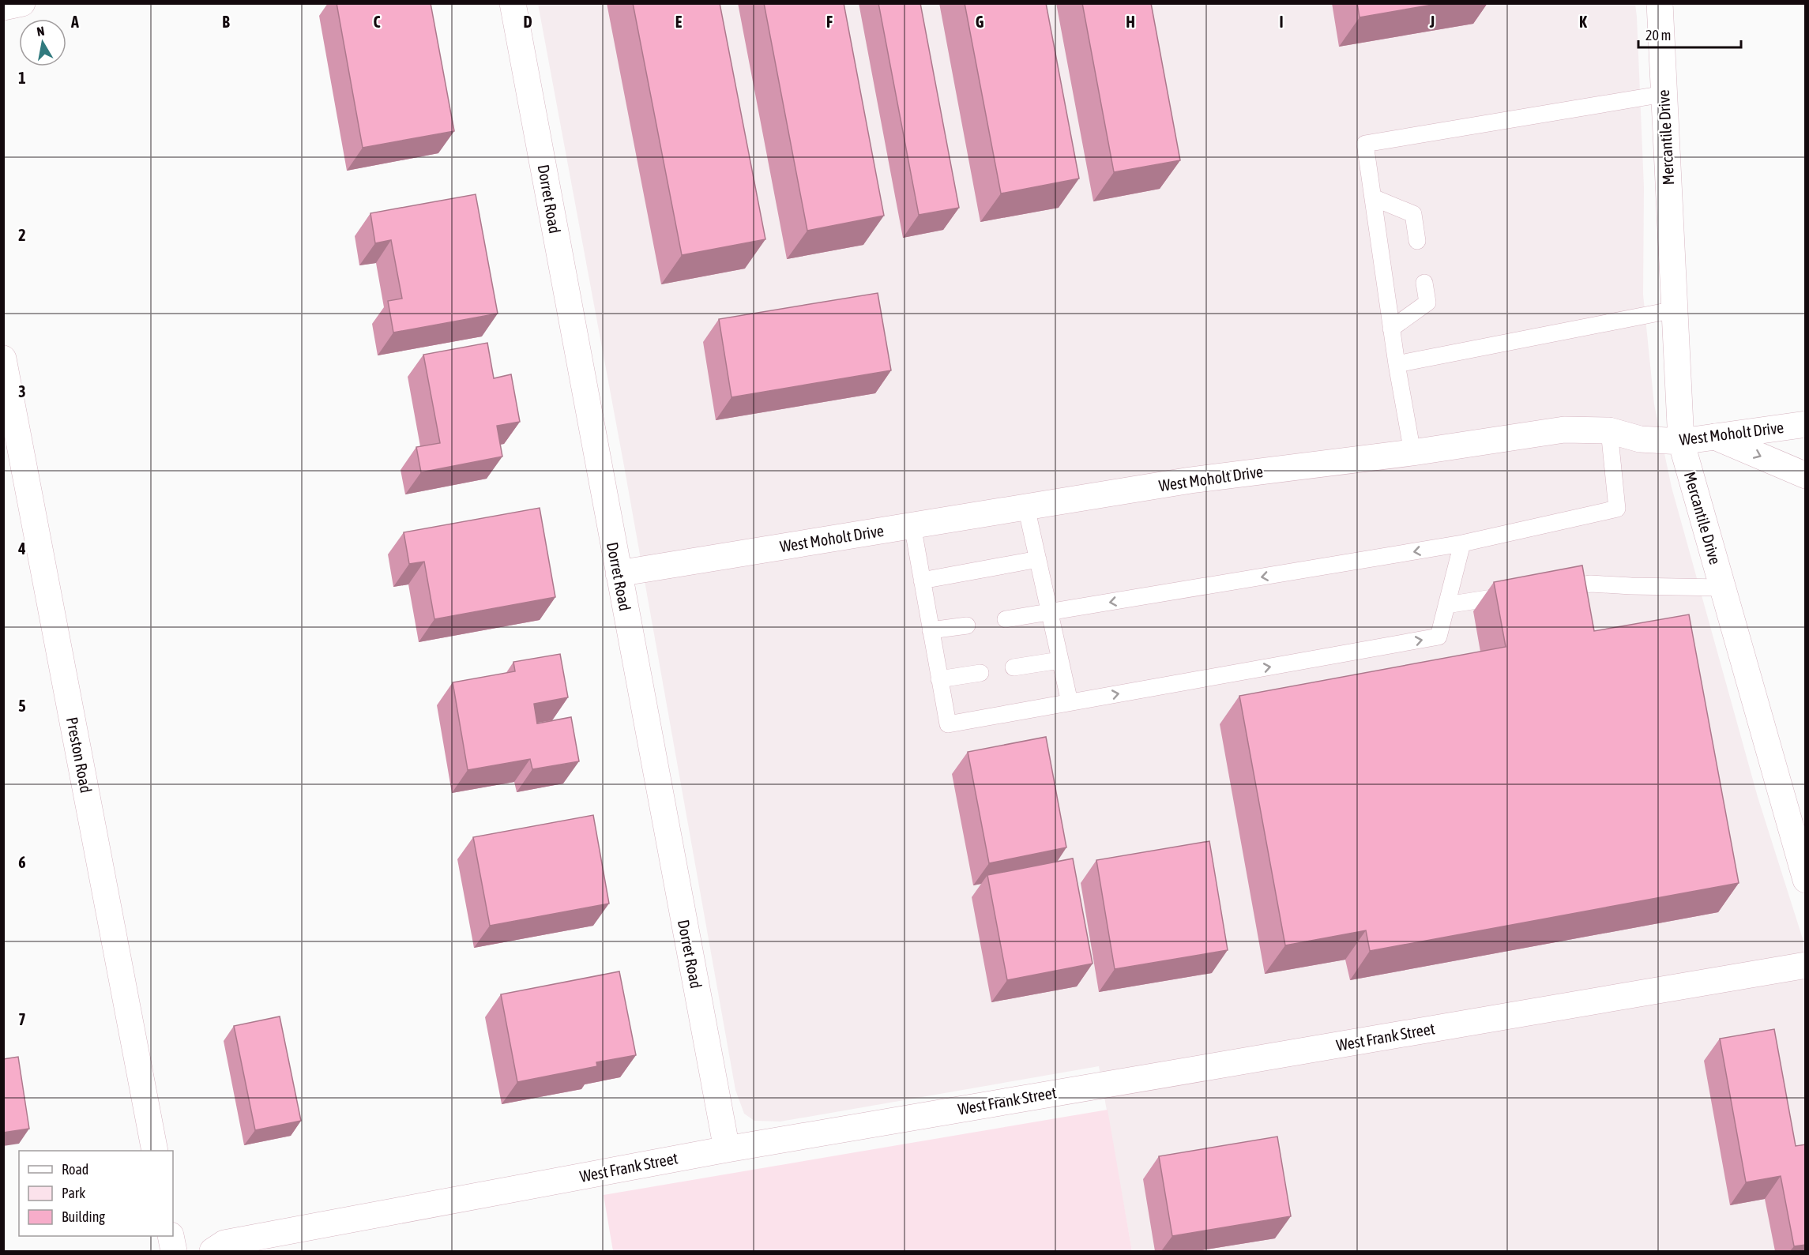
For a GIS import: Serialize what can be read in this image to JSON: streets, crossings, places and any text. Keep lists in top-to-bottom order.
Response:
{
  "streets": {
    "street": [
      "Mercantile Drive",
      "Dorret Road",
      "West Moholt Drive",
      "Preston Road",
      "West Frank Street"
    ]
  },
  "crossings": [
    ["Mercantile Drive", "West Moholt Drive"],
    ["Dorret Road", "West Moholt Drive"],
    ["Dorret Road", "West Frank Street"]
  ],
  "legend": ["Road", "Park", "Building"],
  "scale_bar": "20 m",
  "north": "top",
  "grid": {
    "columns": [
      "A",
      "B",
      "C",
      "D",
      "E",
      "F",
      "G",
      "H",
      "I",
      "J",
      "K"
    ],
    "rows": [
      "1",
      "2",
      "3",
      "4",
      "5",
      "6",
      "7"
    ]
  }
}
